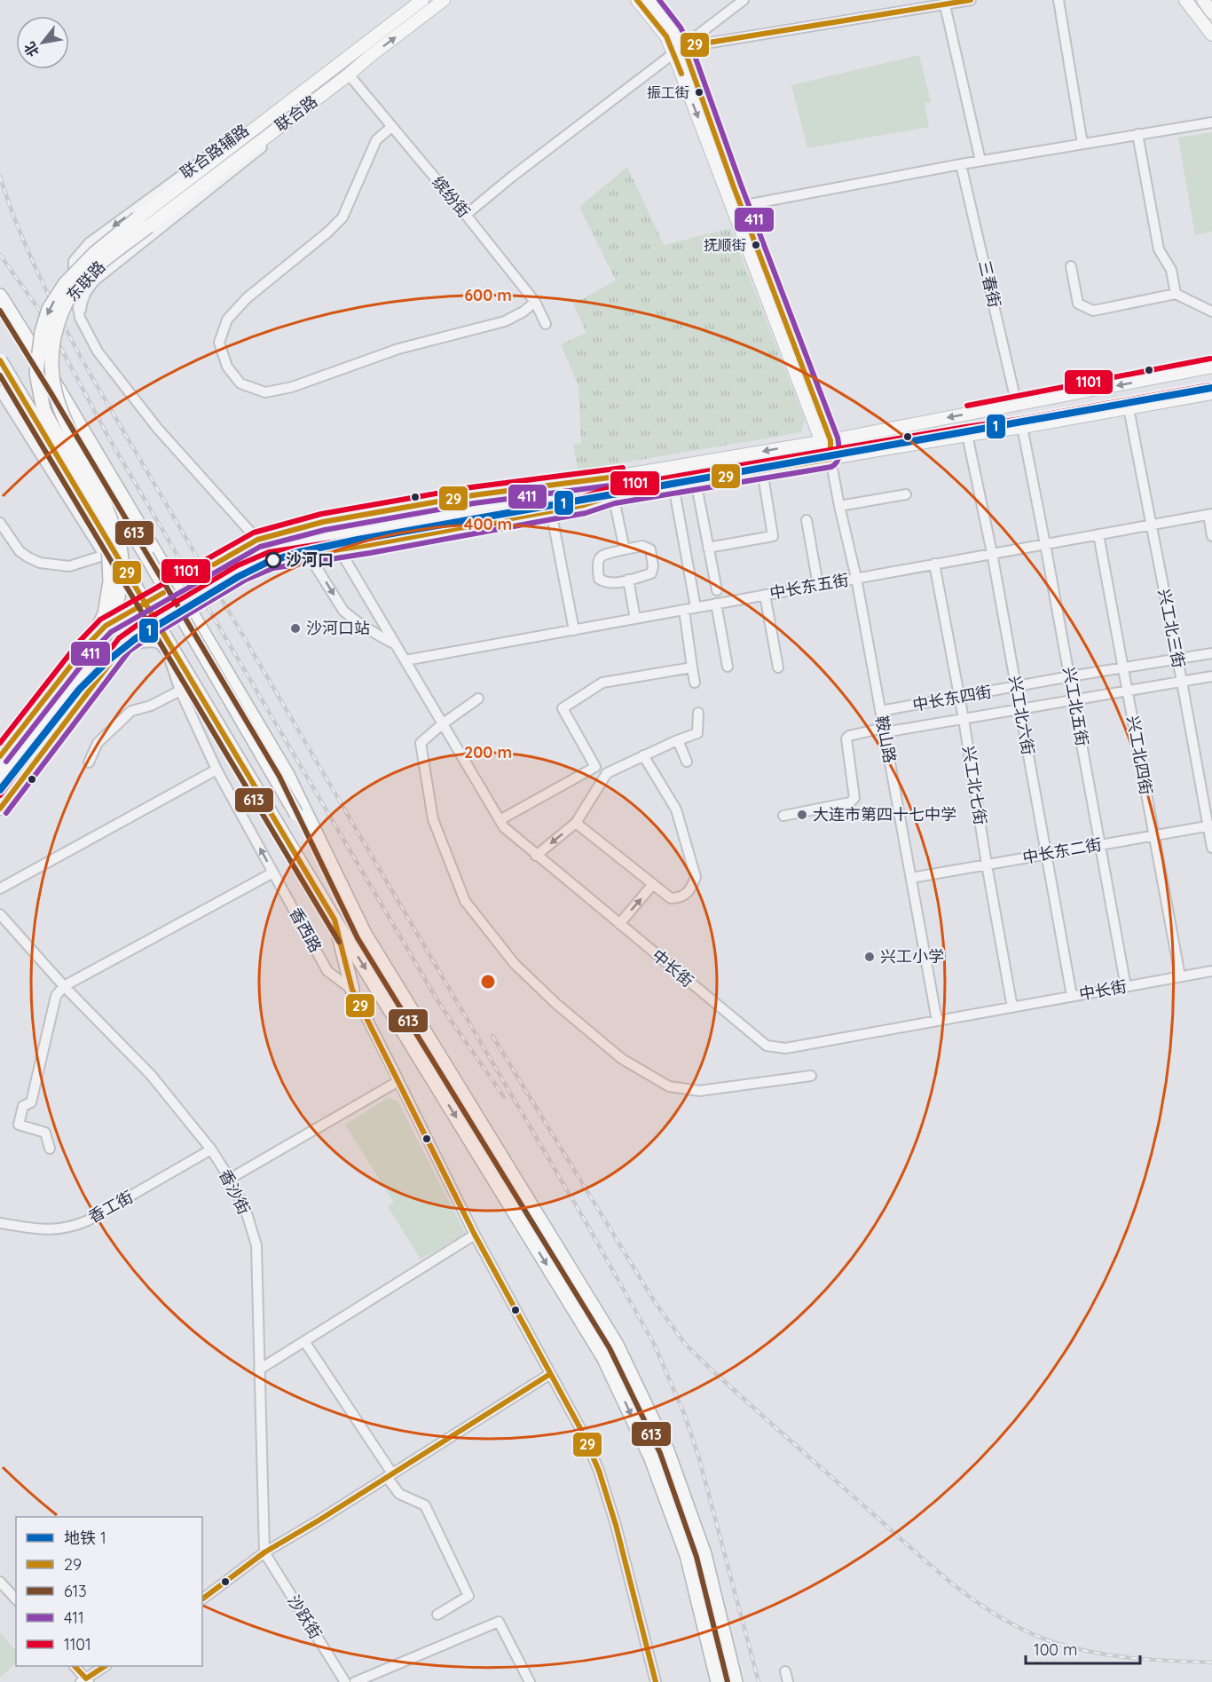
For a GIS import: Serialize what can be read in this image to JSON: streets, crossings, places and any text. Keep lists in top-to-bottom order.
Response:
{
  "streets": {
    "highway": ["东联路"],
    "main road": ["联合路", "鞍山路"],
    "street": [
      "联合路辅路",
      "缤纷街",
      "三春街",
      "中长东五街",
      "兴工北三街",
      "中长东四街",
      "兴工北五街",
      "兴工北六街",
      "兴工北四街",
      "兴工北七街",
      "中长东二街",
      "香西路",
      "中长街",
      "香沙街",
      "香工街",
      "沙跃街"
    ]
  },
  "crossings": [
    ["联合路", "联合路辅路"],
    ["联合路", "缤纷街"],
    ["联合路", "东联路"],
    ["联合路辅路", "缤纷街"],
    ["中长东五街", "兴工北三街"],
    ["中长东五街", "兴工北五街"],
    ["中长东五街", "兴工北六街"],
    ["中长东五街", "鞍山路"],
    ["中长东五街", "兴工北四街"],
    ["中长东五街", "兴工北七街"],
    ["中长东五街", "中长街"],
    ["兴工北三街", "中长东四街"],
    ["兴工北三街", "中长东二街"],
    ["中长东四街", "兴工北五街"],
    ["中长东四街", "兴工北六街"],
    ["中长东四街", "鞍山路"],
    ["中长东四街", "兴工北四街"],
    ["中长东四街", "兴工北七街"],
    ["兴工北五街", "中长东二街"],
    ["兴工北五街", "中长街"],
    ["兴工北六街", "中长东二街"],
    ["兴工北六街", "中长街"],
    ["鞍山路", "中长东二街"],
    ["鞍山路", "中长街"],
    ["兴工北四街", "中长东二街"],
    ["兴工北四街", "中长街"],
    ["兴工北七街", "中长东二街"],
    ["兴工北七街", "中长街"],
    ["香沙街", "香工街"],
    ["香沙街", "沙跃街"]
  ],
  "places": [
    "振工街",
    "抚顺街",
    "沙河口",
    "沙河口站",
    "大连市第四十七中学",
    "兴工小学"
  ],
  "lines": [
    "transit line 29",
    "transit line 411",
    "transit line 613",
    "transit line 1101",
    "metro line 1"
  ],
  "legend": [
    "地铁 1",
    "29",
    "613",
    "411",
    "1101"
  ],
  "scale_bar": "100 m",
  "north": "bottom left",
  "rings": ["600 m", "400 m", "200 m"]
}
